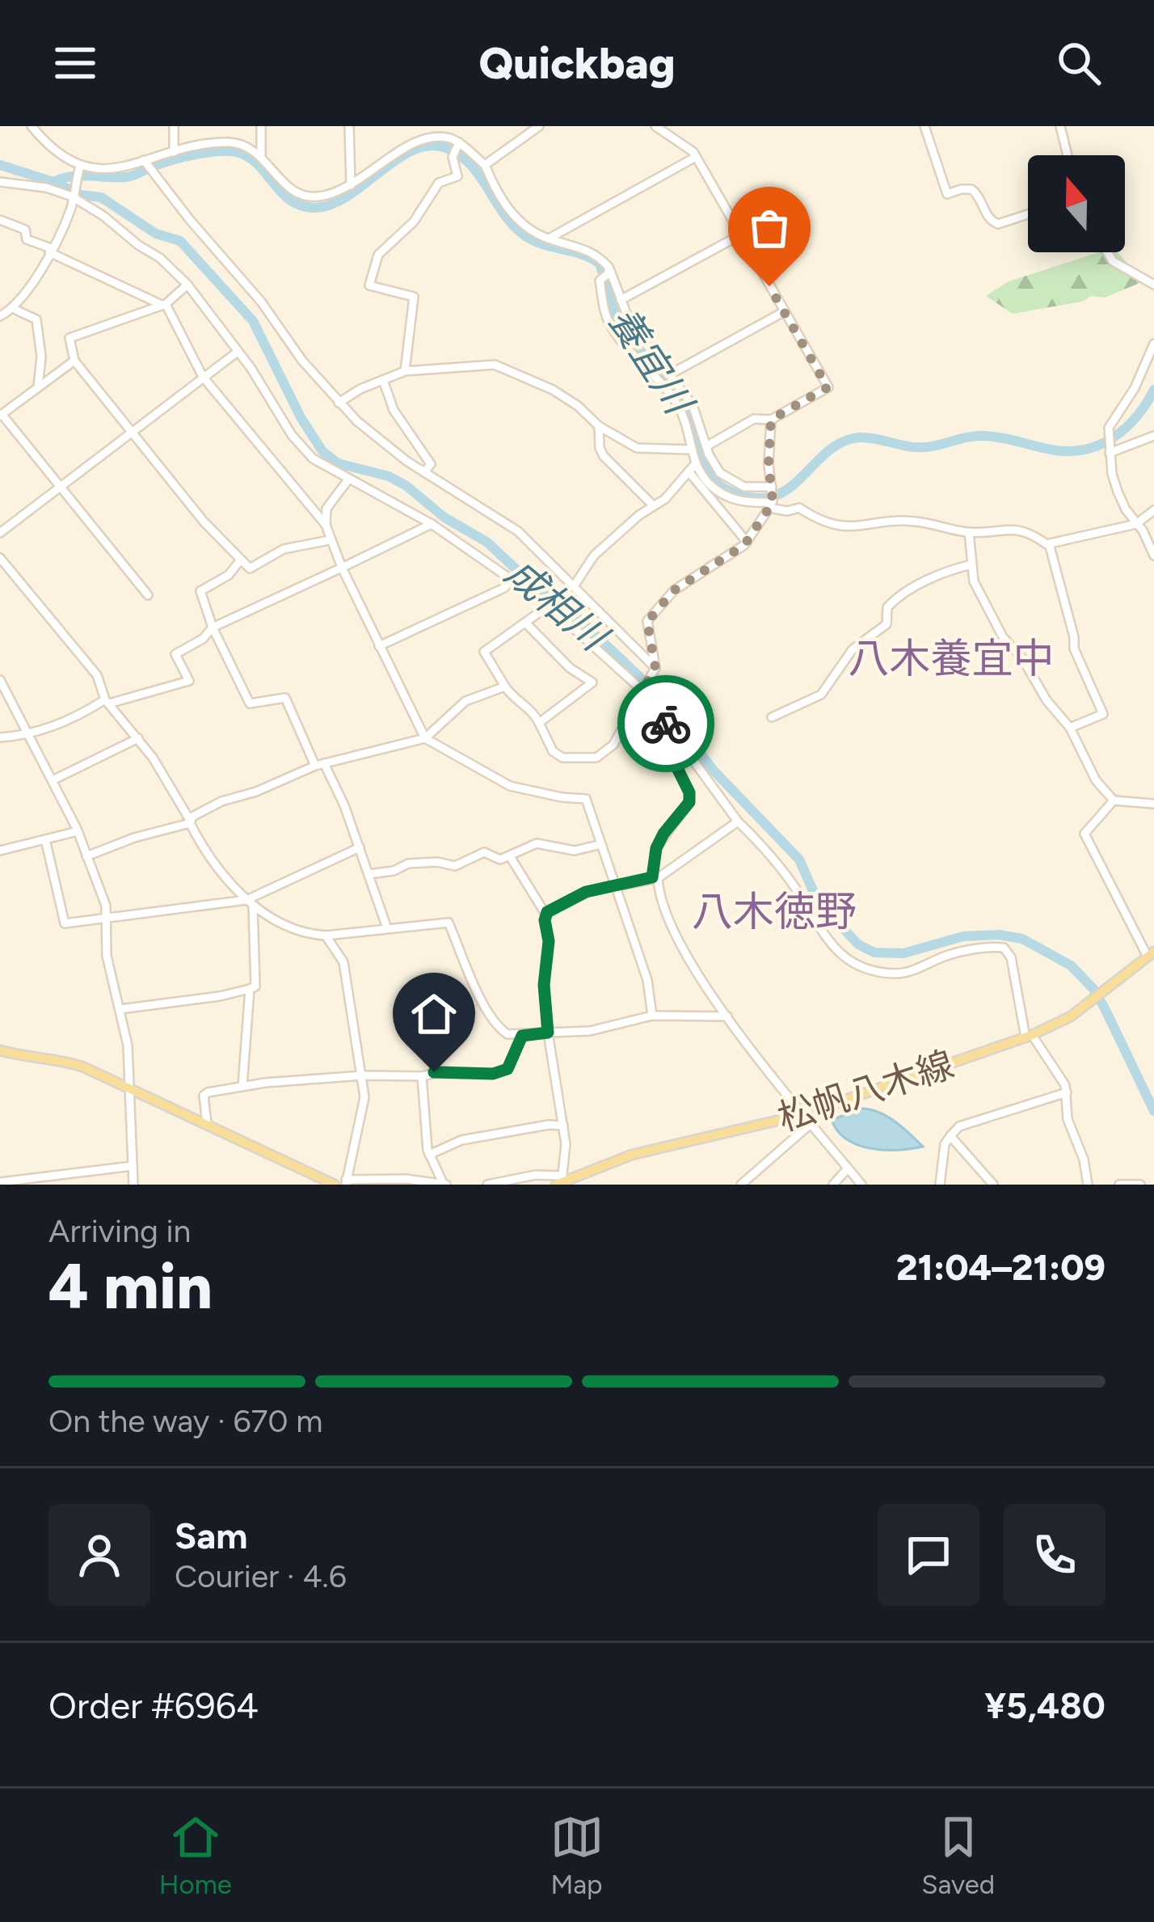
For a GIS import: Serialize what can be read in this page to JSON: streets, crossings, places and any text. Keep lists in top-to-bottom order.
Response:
{
  "streets": {
    "main road": ["松帆八木線"]
  },
  "districts": ["八木養宜中", "八木徳野"],
  "water": ["養宜川", "成相川"],
  "north": "top",
  "page": {
    "header": "Quickbag",
    "heading": ["4 min", "Arriving in", "21:04–21:09"],
    "panel": [
      "Sam",
      "Courier · 4.6",
      "Order #6964",
      "¥5,480"
    ],
    "bar": "On the way · 670 m",
    "tabs": ["Home", "Map", "Saved"]
  }
}
